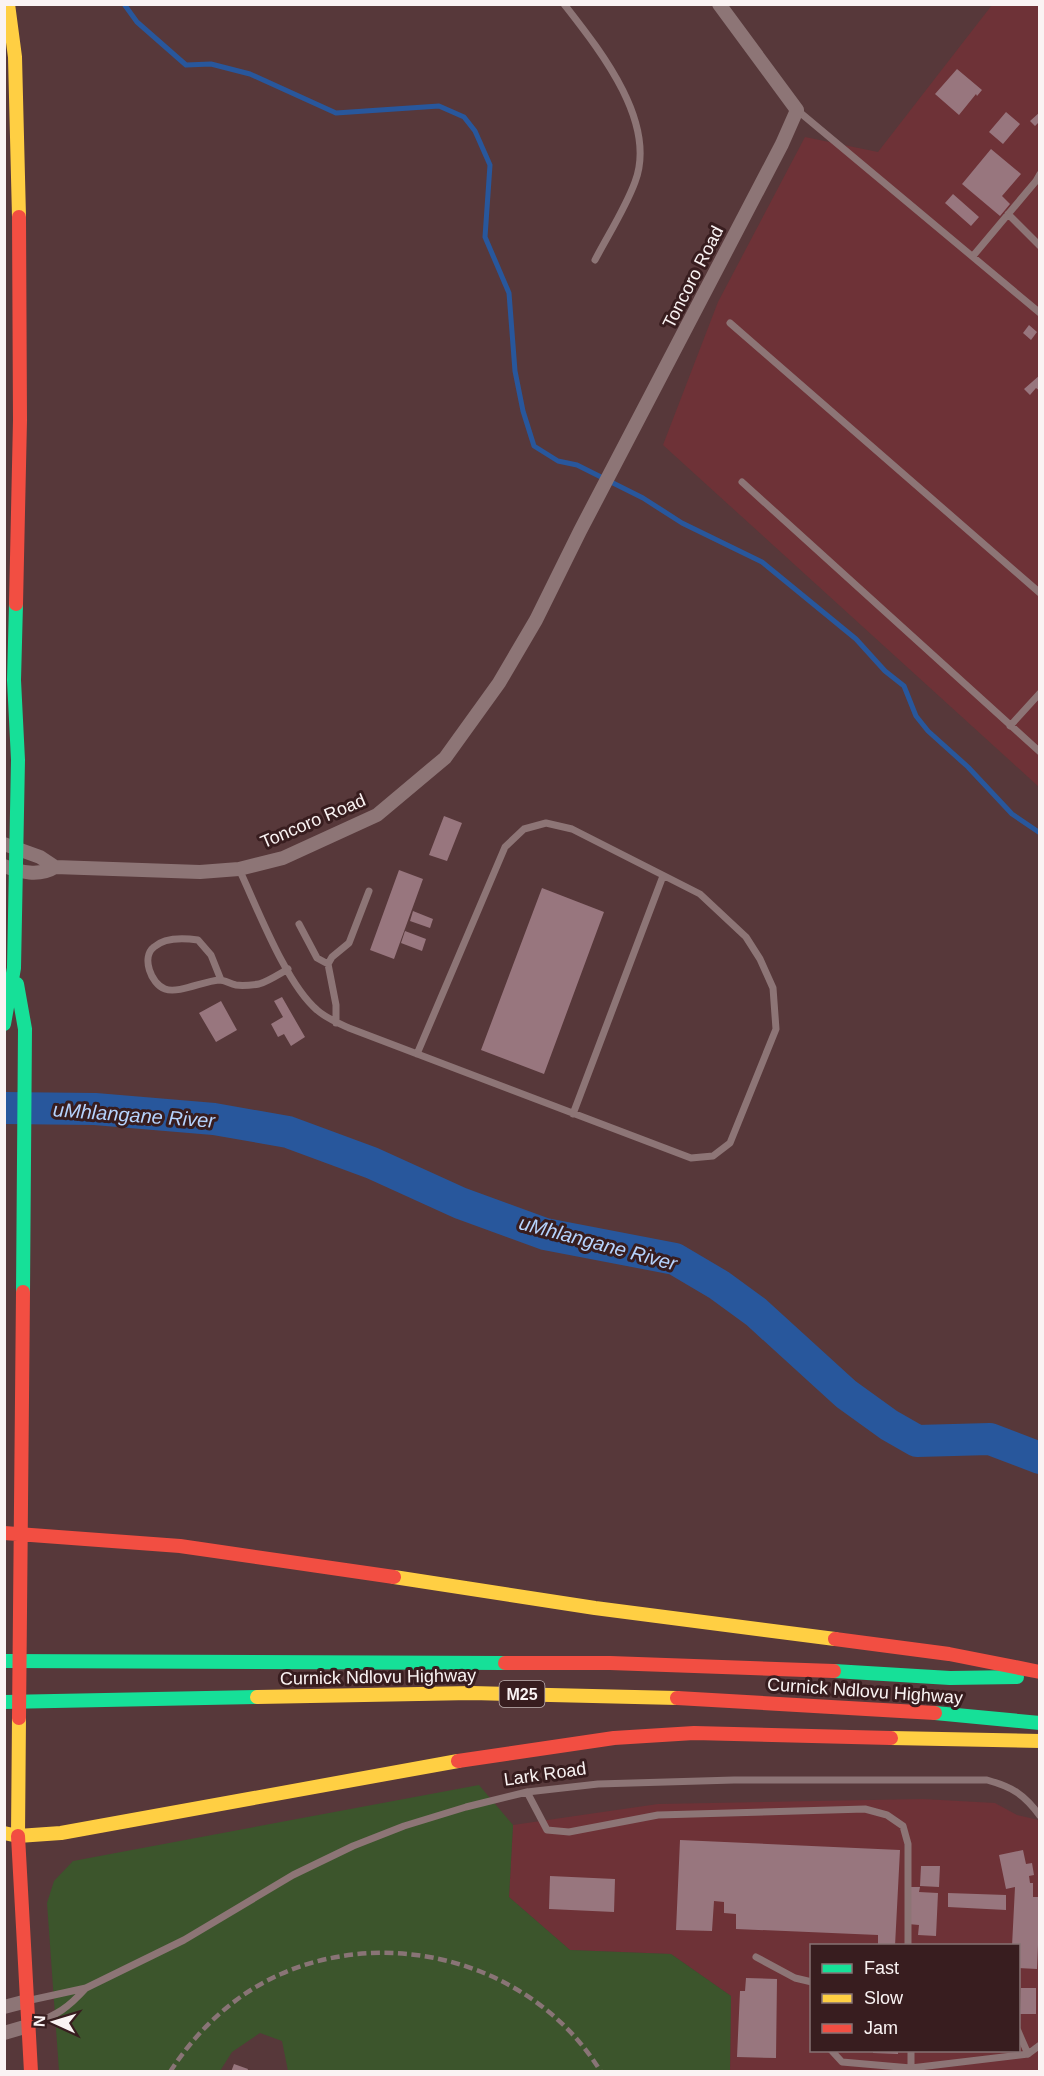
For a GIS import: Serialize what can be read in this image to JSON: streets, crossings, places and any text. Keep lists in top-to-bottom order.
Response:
{
  "streets": {
    "main road": ["Curnick Ndlovu Highway", "M25"],
    "street": ["Toncoro Road", "Lark Road"]
  },
  "water": ["uMhlangane River"],
  "legend": ["Fast", "Slow", "Jam"],
  "north": "left"
}
